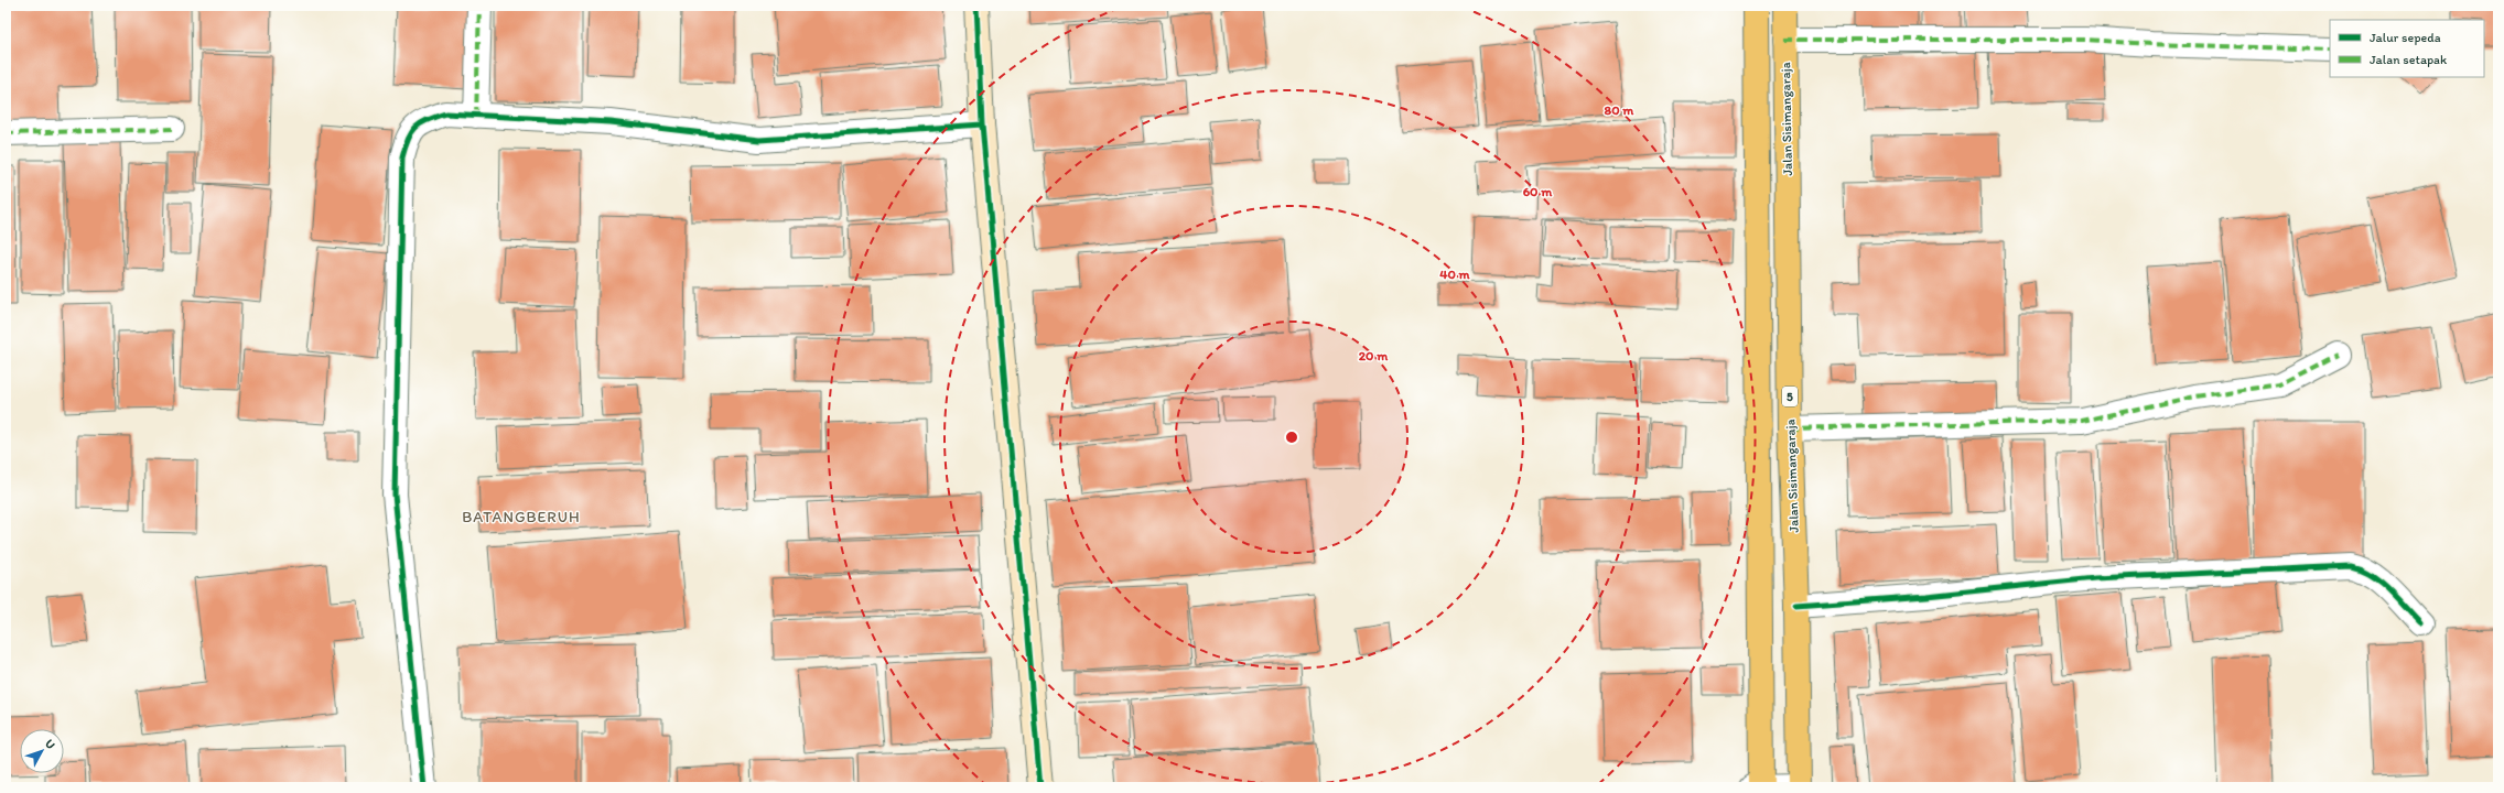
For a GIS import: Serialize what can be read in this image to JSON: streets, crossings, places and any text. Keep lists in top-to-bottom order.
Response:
{
  "streets": {
    "highway": ["Jalan Sisimangaraja", "5"]
  },
  "districts": ["BATANGBERUH"],
  "legend": ["Jalur sepeda", "Jalan setapak"],
  "north": "top right",
  "rings": [
    "80 m",
    "60 m",
    "40 m",
    "20 m"
  ]
}
